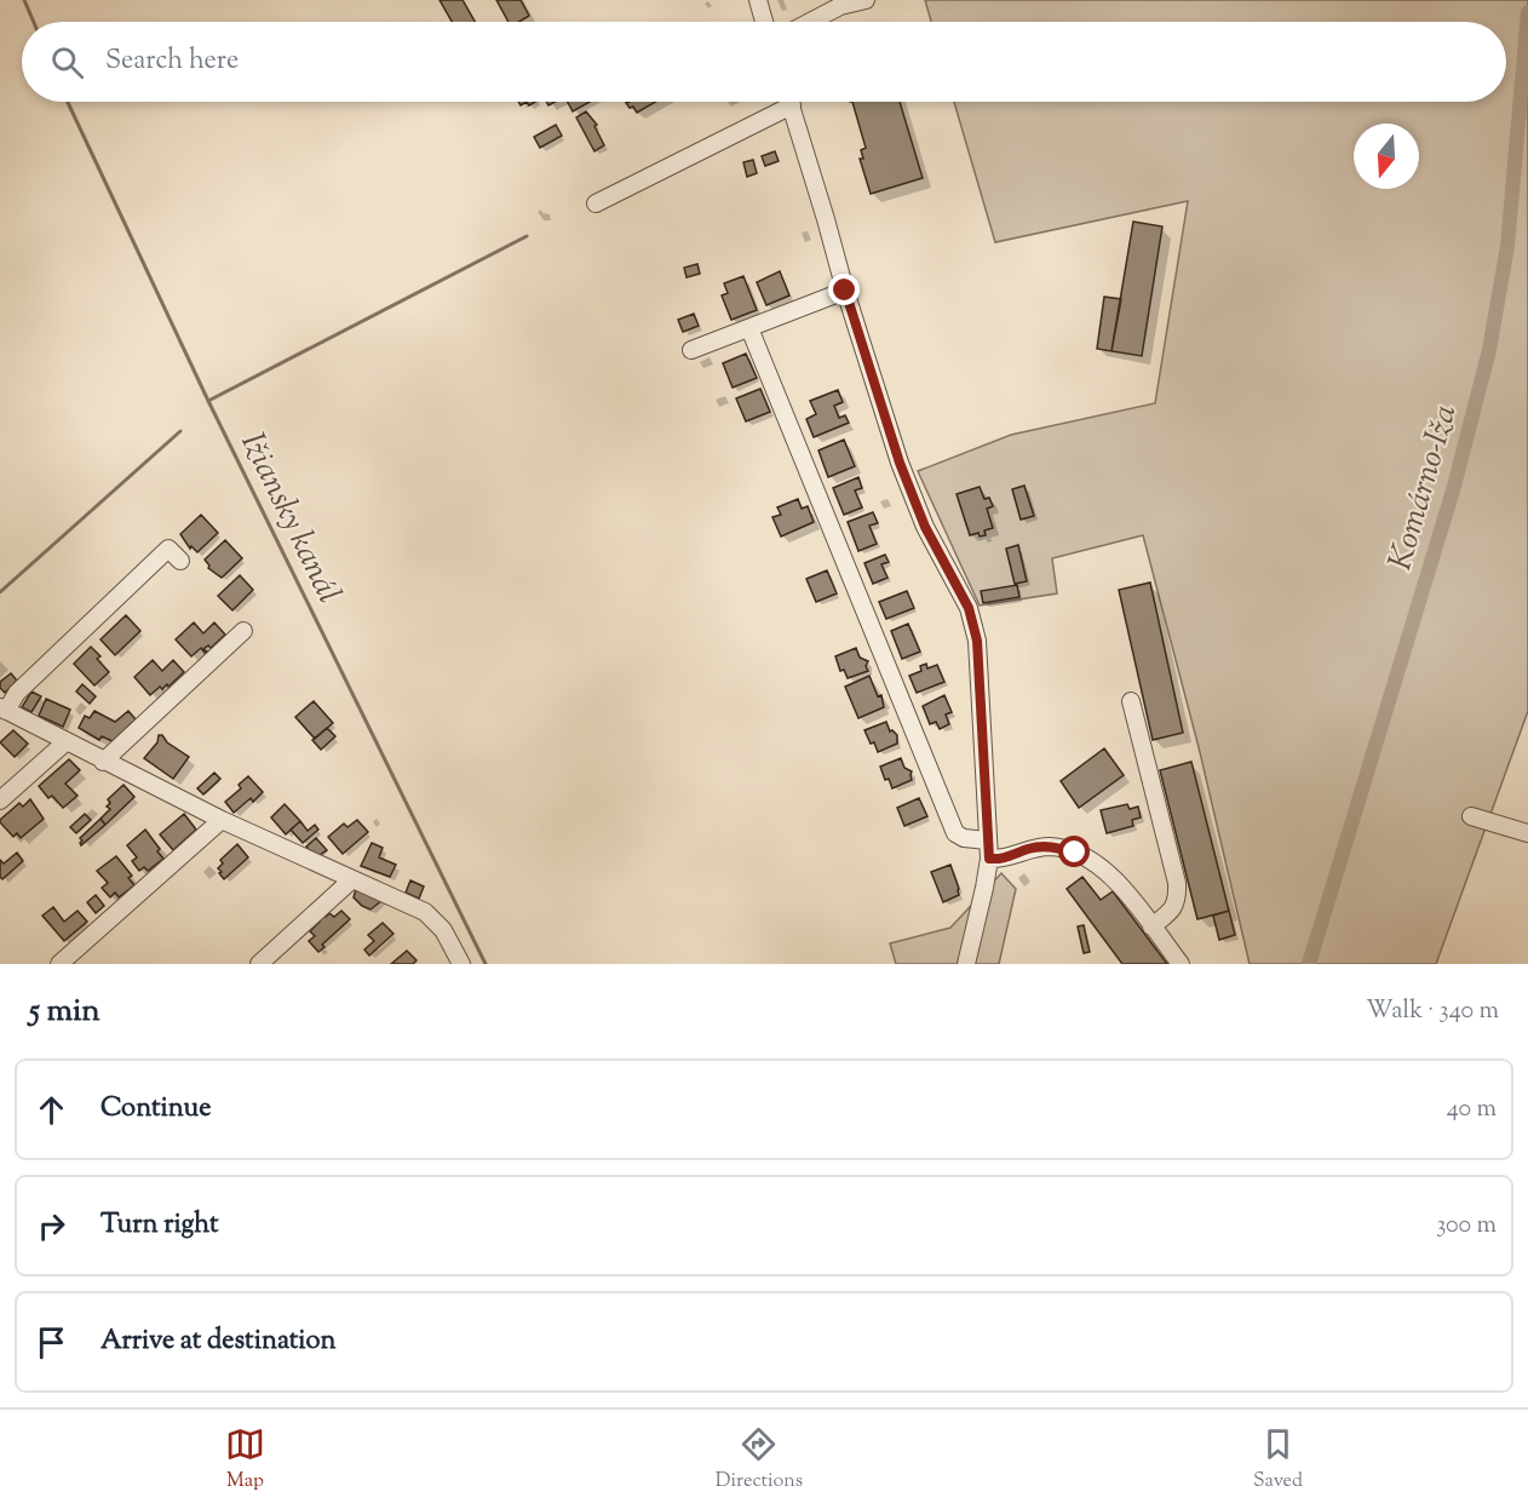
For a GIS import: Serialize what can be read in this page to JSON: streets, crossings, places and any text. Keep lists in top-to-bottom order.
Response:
{
  "water": ["Komárno-Iža", "Ižiansky kanál"],
  "north": "bottom",
  "page": {
    "search": "Search here",
    "heading": ["5 min", "Walk · 340 m"],
    "list": [
      ["Continue", "40 m"],
      ["Turn right", "300 m"],
      "Arrive at destination"
    ],
    "nav": ["Map", "Directions", "Saved"]
  }
}
